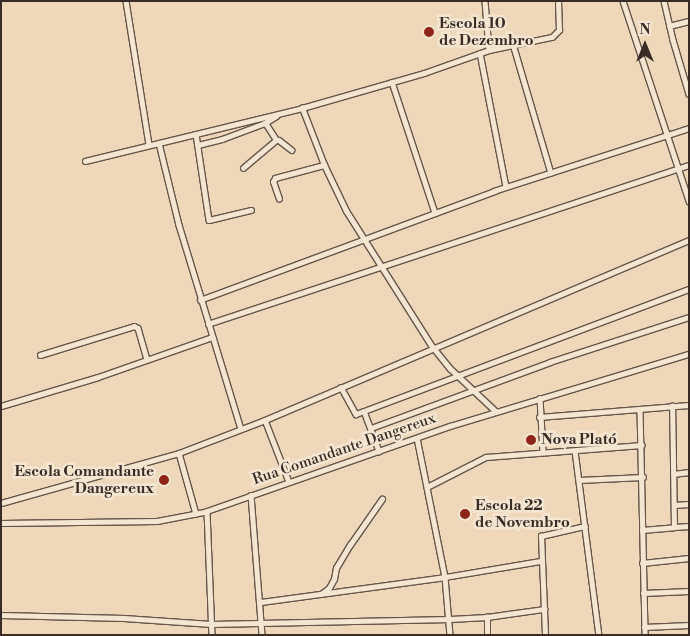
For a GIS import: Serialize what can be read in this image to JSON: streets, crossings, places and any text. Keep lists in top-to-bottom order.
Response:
{
  "streets": {
    "street": ["Rua Comandante Dangereux"]
  },
  "places": [
    "Escola 10 de Dezembro",
    "Nova Plató",
    "Escola Comandante Dangereux",
    "Escola 22 de Novembro"
  ],
  "north": "top"
}
